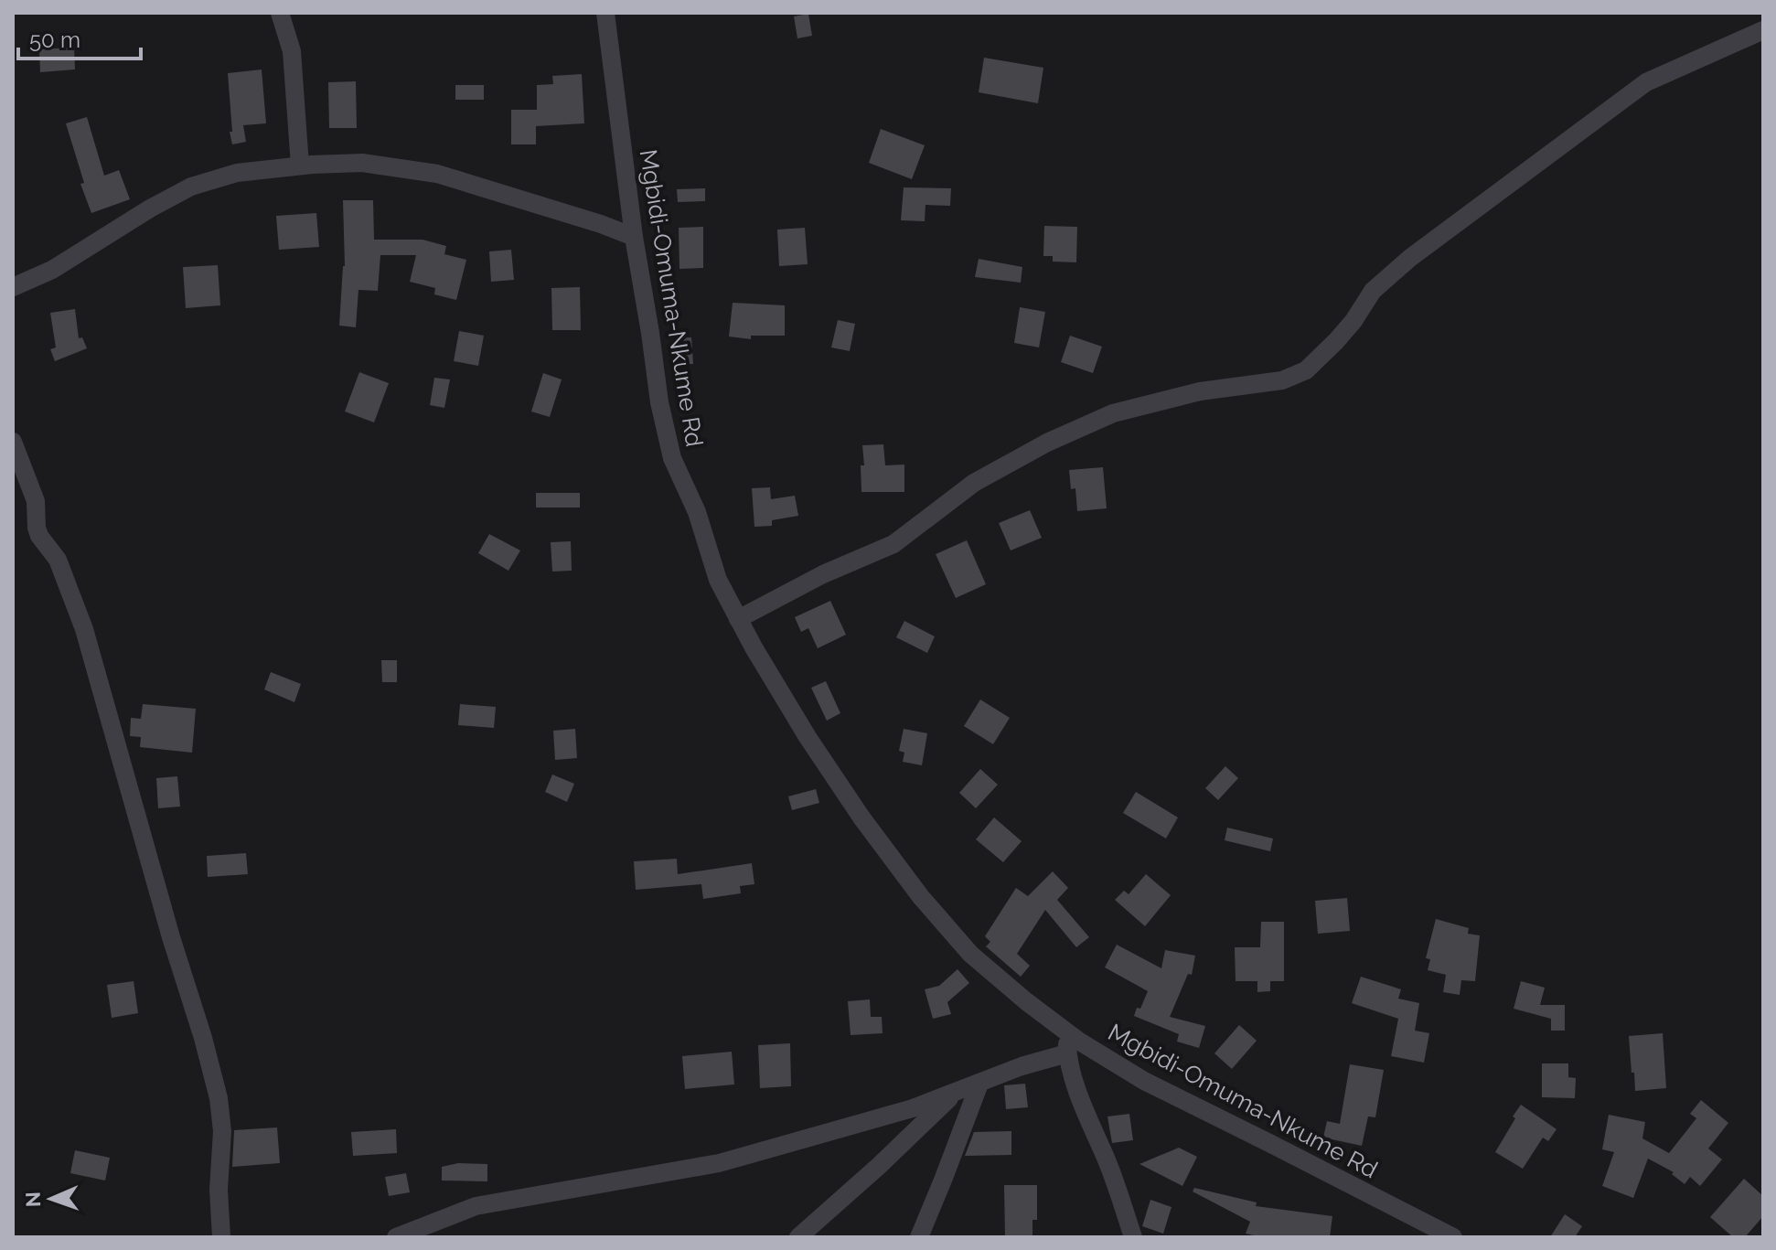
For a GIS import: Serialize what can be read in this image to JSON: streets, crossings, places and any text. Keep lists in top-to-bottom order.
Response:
{
  "streets": {
    "street": ["Mgbidi-Omuma-Nkume Rd"]
  },
  "scale_bar": "50 m",
  "north": "left"
}
